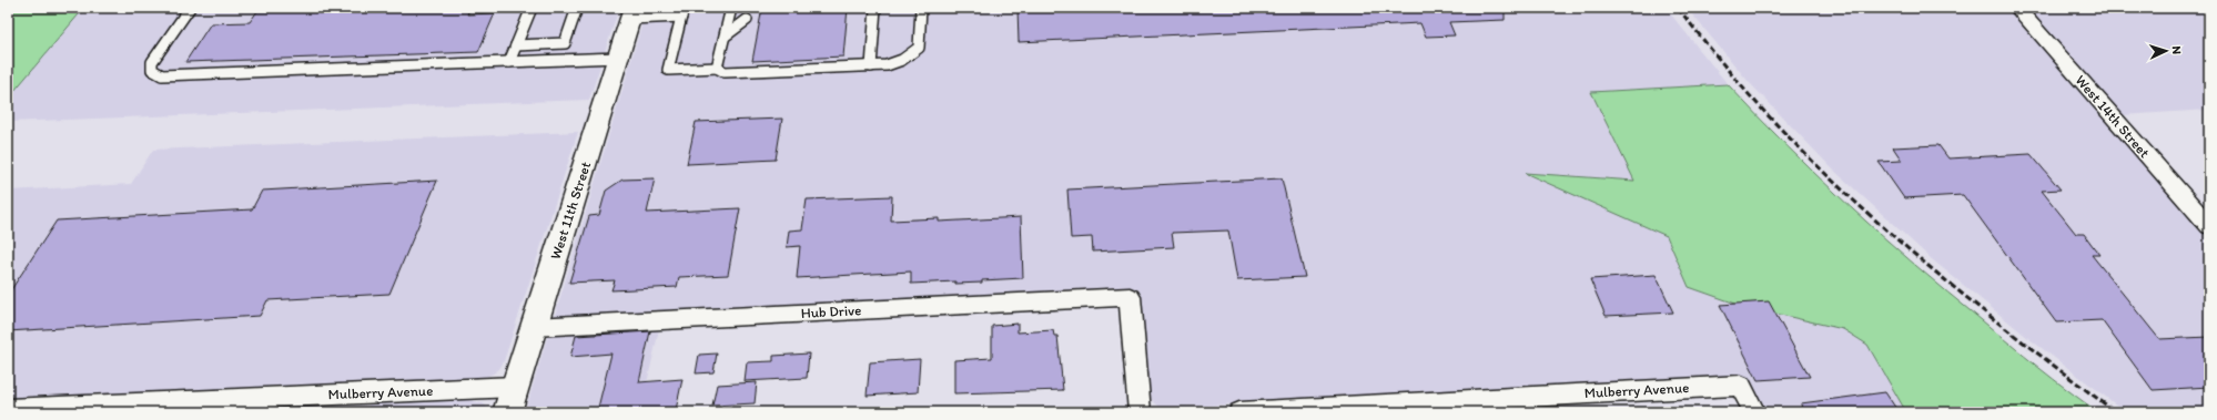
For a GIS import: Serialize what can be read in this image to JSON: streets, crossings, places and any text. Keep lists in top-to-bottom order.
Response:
{
  "streets": {
    "main road": ["West 11th Street"],
    "street": ["West 14th Street", "Hub Drive", "Mulberry Avenue"]
  },
  "crossings": [
    ["West 11th Street", "Hub Drive"],
    ["West 11th Street", "Mulberry Avenue"]
  ],
  "north": "right"
}
